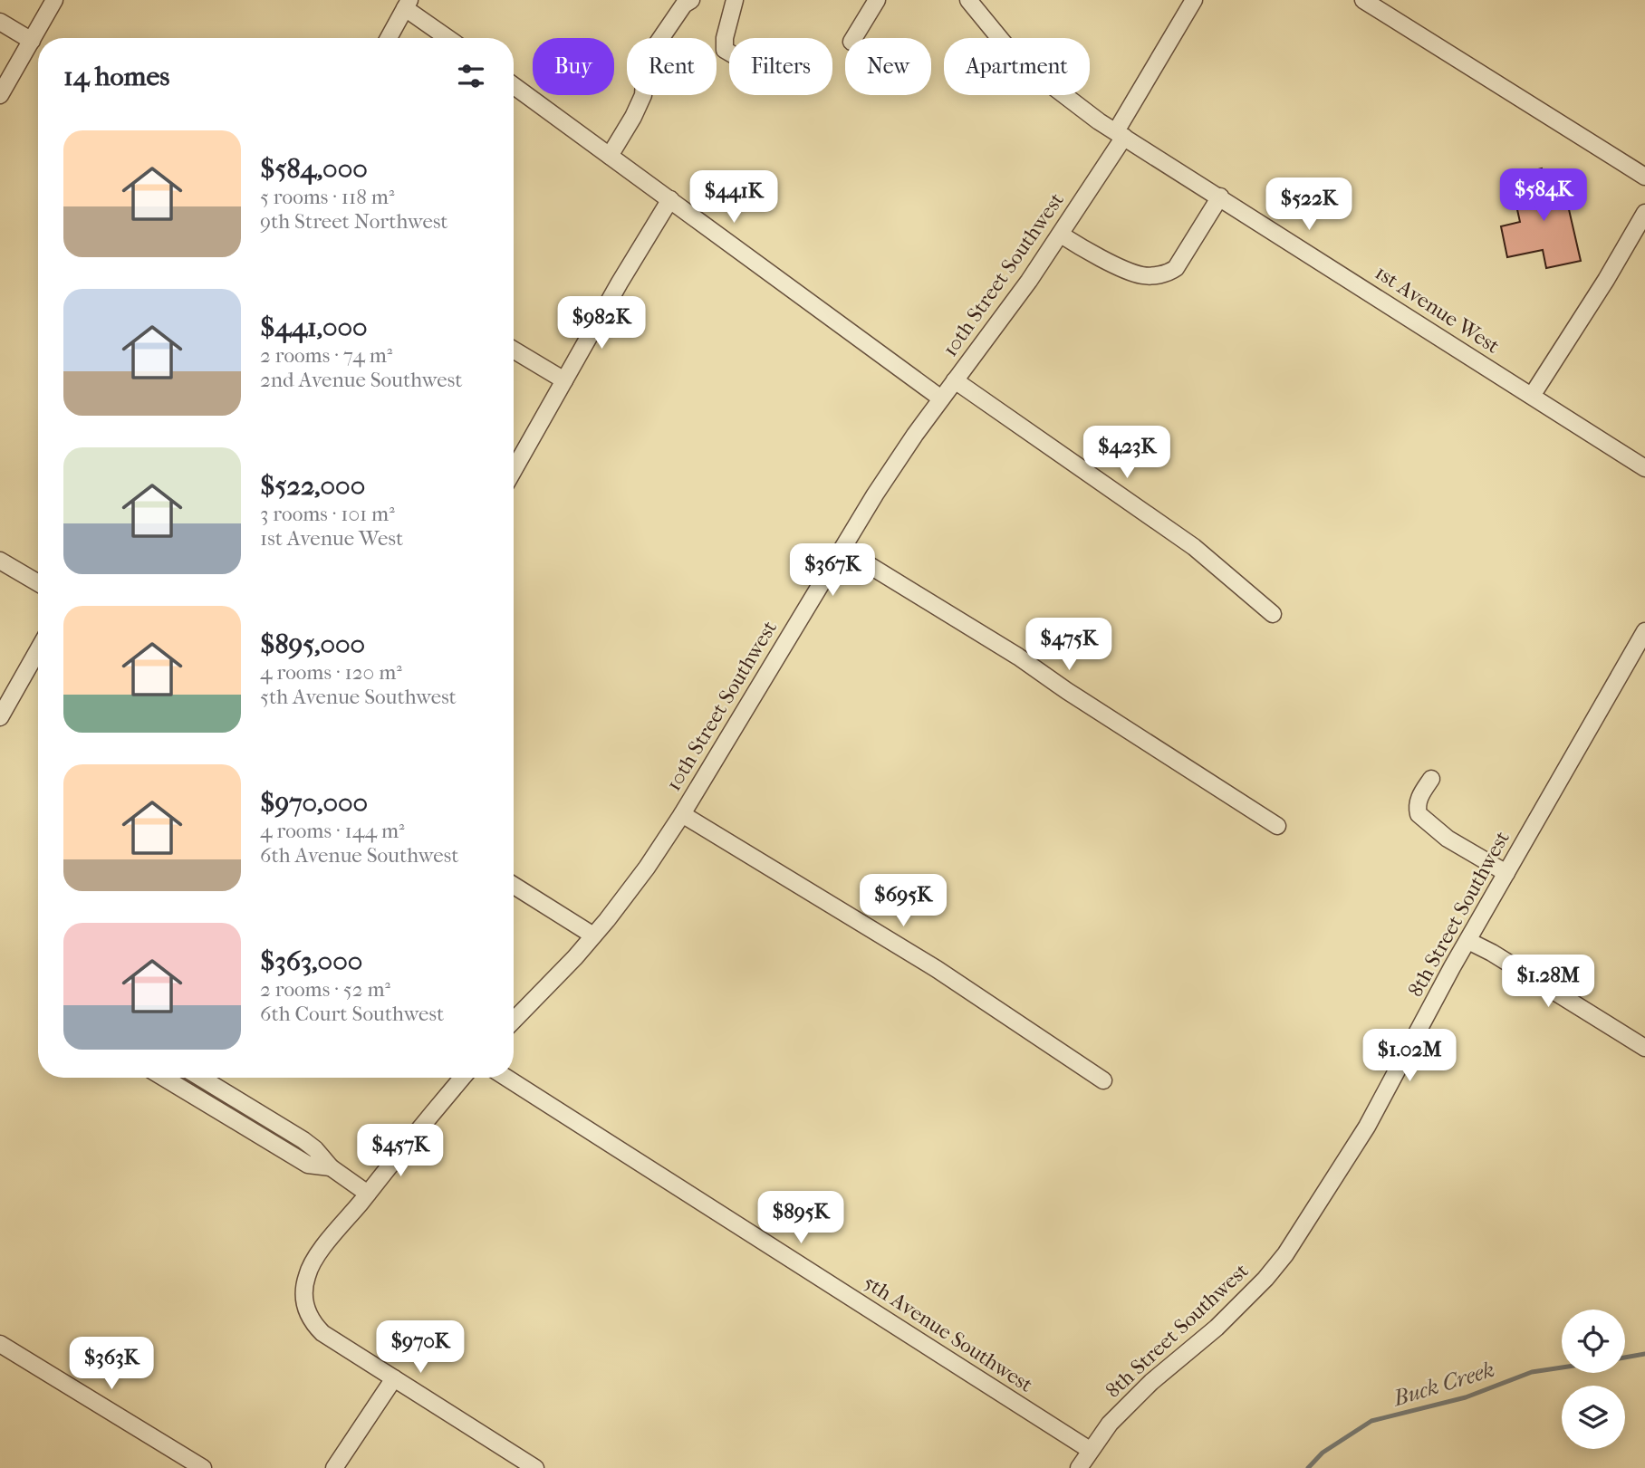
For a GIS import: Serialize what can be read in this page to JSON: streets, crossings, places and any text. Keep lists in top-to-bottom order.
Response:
{
  "streets": {
    "street": [
      "10th Street Southwest",
      "1st Avenue West",
      "8th Street Southwest",
      "5th Avenue Southwest"
    ]
  },
  "crossings": [
    ["10th Street Southwest", "1st Avenue West"],
    ["8th Street Southwest", "5th Avenue Southwest"]
  ],
  "water": ["Buck Creek"],
  "page": {
    "chip": [
      "Buy",
      "Rent",
      "Filters",
      "New",
      "Apartment"
    ],
    "heading": "14 homes",
    "list": [
      {
        "name": "$584,000",
        "note": "5 rooms · 118 m² · 9th Street Northwest"
      },
      {
        "name": "$441,000",
        "note": "2 rooms · 74 m² · 2nd Avenue Southwest"
      },
      {
        "name": "$522,000",
        "note": "3 rooms · 101 m² · 1st Avenue West"
      },
      {
        "name": "$895,000",
        "note": "4 rooms · 120 m² · 5th Avenue Southwest"
      },
      {
        "name": "$970,000",
        "note": "4 rooms · 144 m² · 6th Avenue Southwest"
      },
      {
        "name": "$363,000",
        "note": "2 rooms · 52 m² · 6th Court Southwest"
      }
    ],
    "price": [
      "$584K",
      "$441K",
      "$522K",
      "$982K",
      "$423K",
      "$367K",
      "$475K",
      "$695K",
      "$1.28M",
      "$1.02M",
      "$457K",
      "$895K",
      "$970K",
      "$363K"
    ]
  }
}
